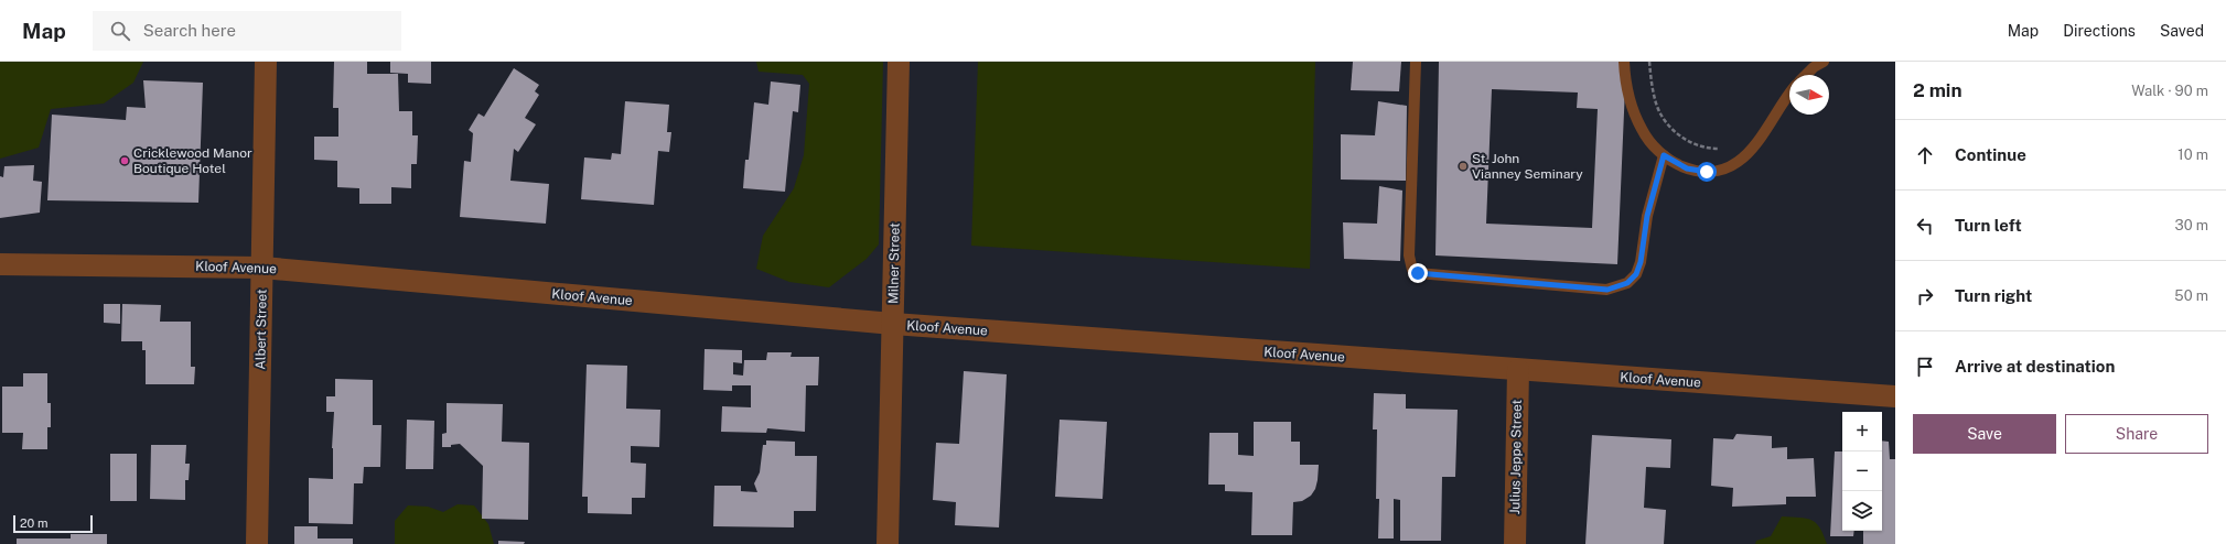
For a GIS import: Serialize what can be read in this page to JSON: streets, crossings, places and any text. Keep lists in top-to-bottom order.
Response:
{
  "streets": {
    "street": [
      "Milner Street",
      "Kloof Avenue",
      "Albert Street",
      "Julius Jeppe Street"
    ]
  },
  "crossings": [
    ["Milner Street", "Kloof Avenue"],
    ["Kloof Avenue", "Albert Street"],
    ["Kloof Avenue", "Julius Jeppe Street"]
  ],
  "places": ["Cricklewood Manor Boutique Hotel", "St. John Vianney Seminary"],
  "scale_bar": "20 m",
  "north": "right",
  "page": {
    "header": "Map",
    "search": "Search here",
    "nav": ["Map", "Directions", "Saved"],
    "heading": ["2 min", "Walk · 90 m"],
    "list": [
      ["Continue", "10 m"],
      ["Turn left", "30 m"],
      ["Turn right", "50 m"],
      "Arrive at destination"
    ],
    "buttons": ["Save", "Share"],
    "map_buttons": ["+", "−"],
    "scale": "20 m"
  }
}
